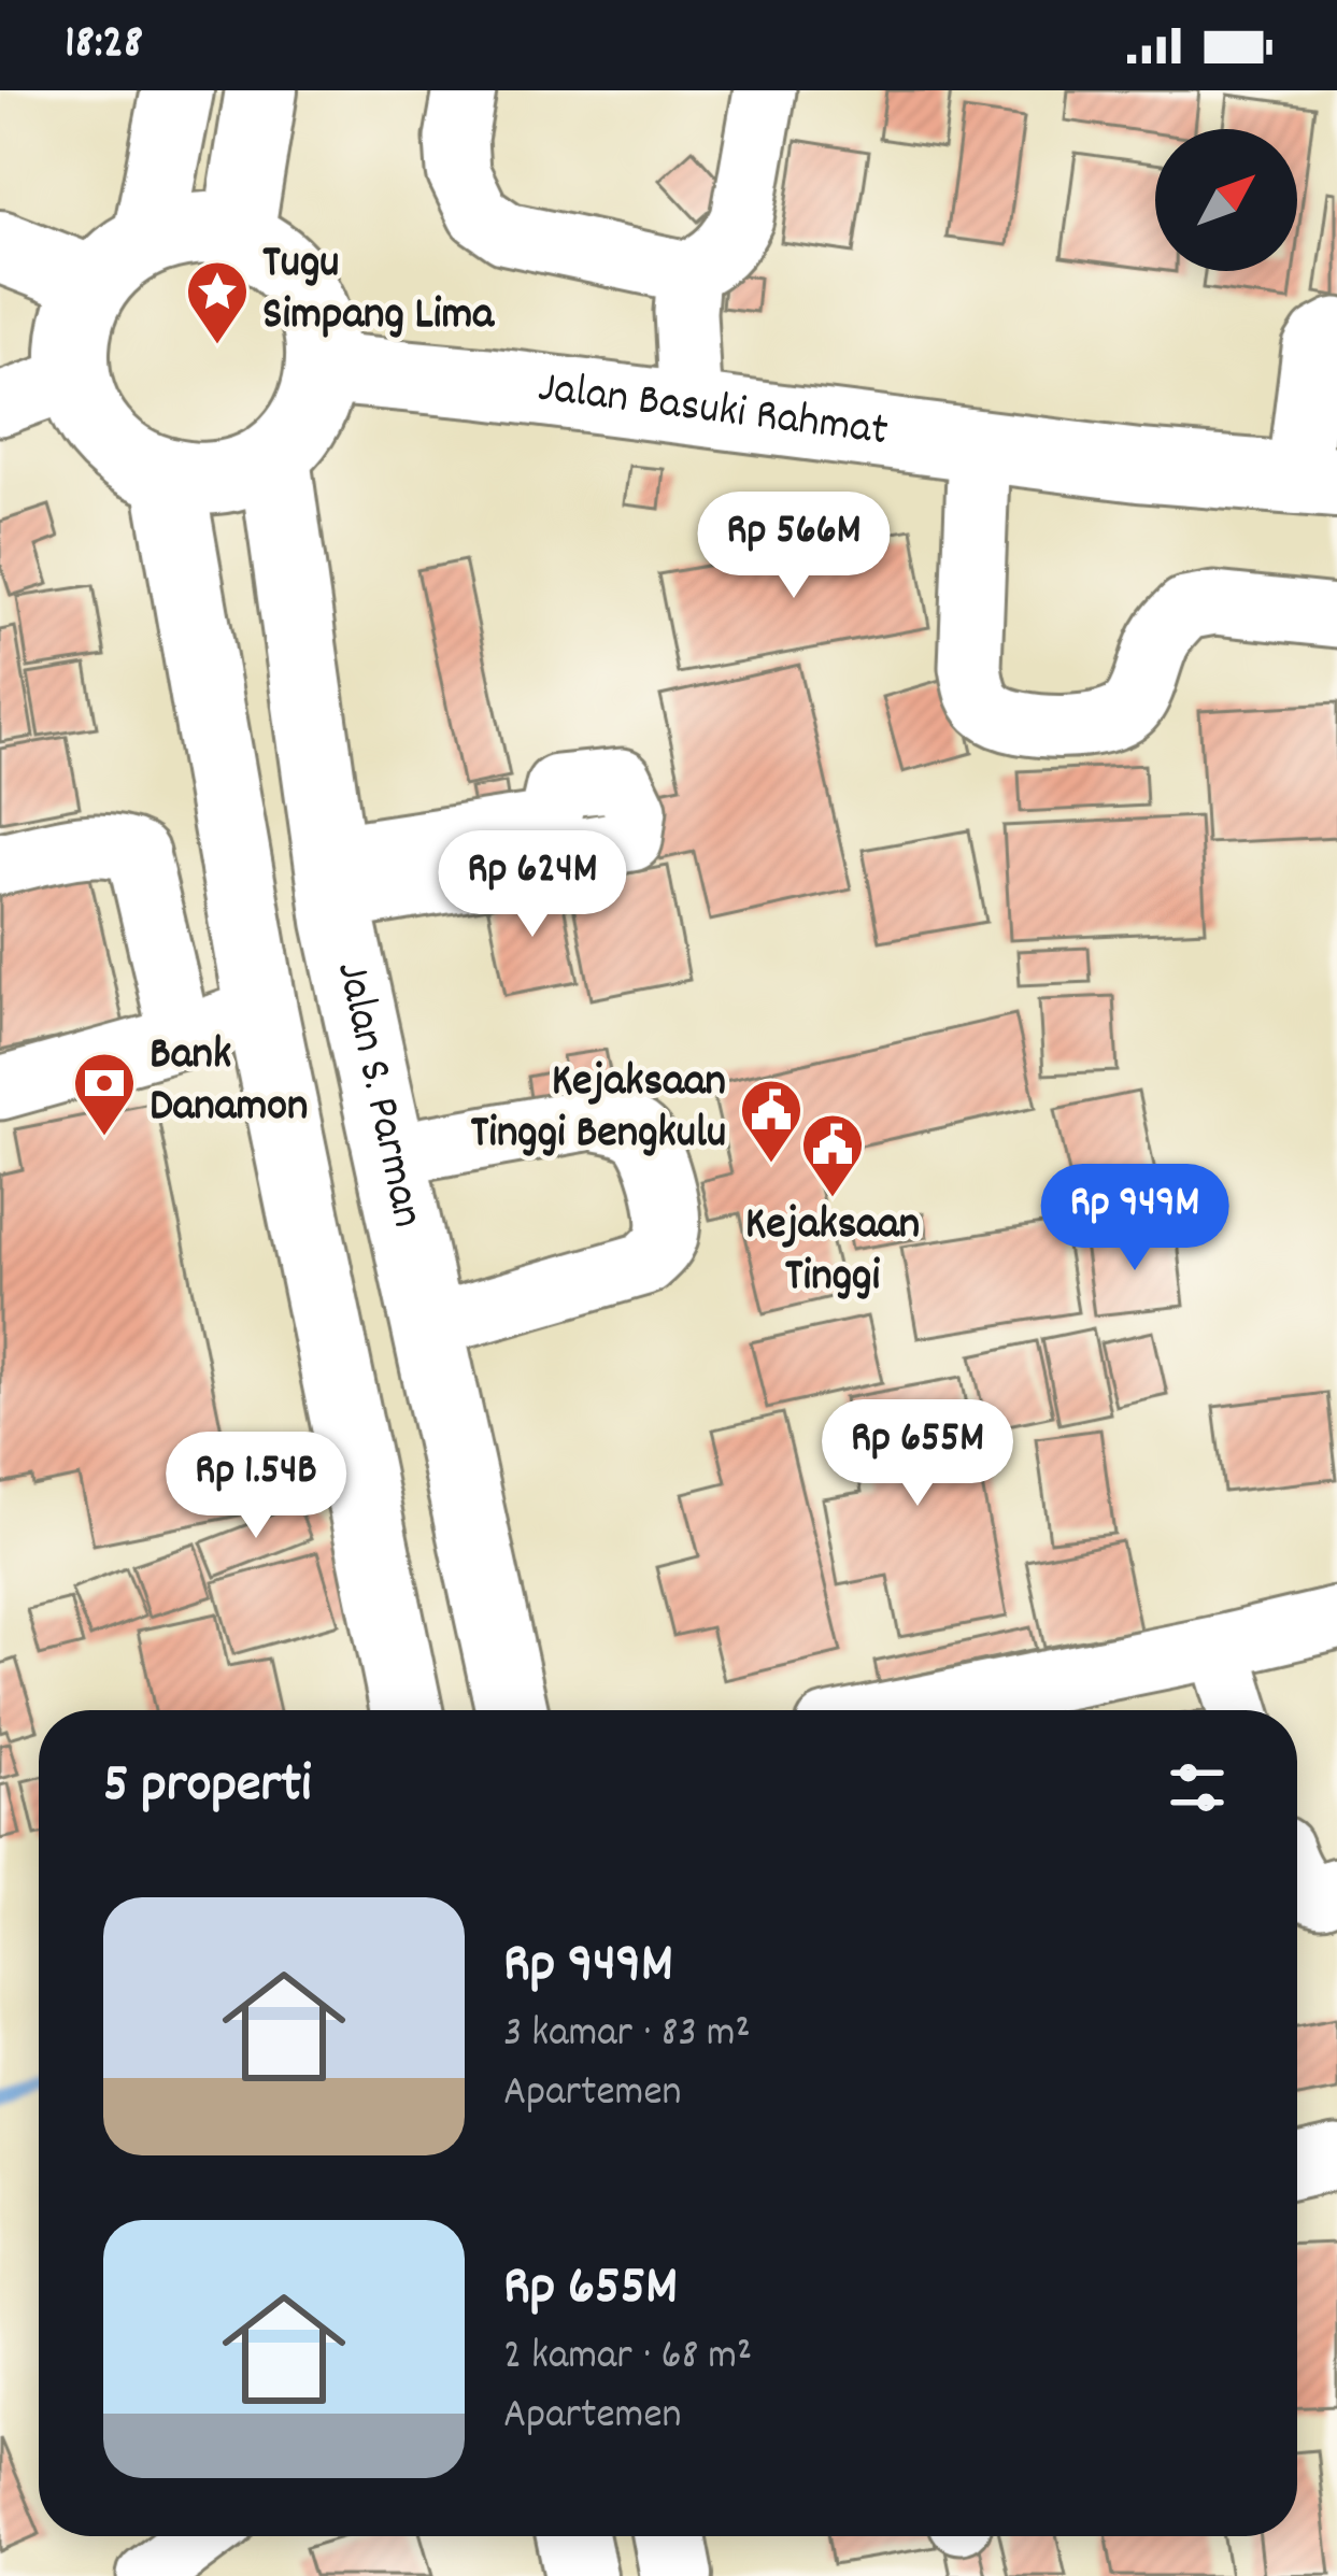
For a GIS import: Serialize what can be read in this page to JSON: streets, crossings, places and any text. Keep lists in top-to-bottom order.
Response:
{
  "streets": {
    "main road": ["Jalan Basuki Rahmat", "Jalan S. Parman"]
  },
  "crossings": [
    ["Jalan Basuki Rahmat", "Jalan S. Parman"]
  ],
  "places": {
    "place": ["Tugu Simpang Lima"],
    "bank": ["Bank Danamon"],
    "public building": ["Kejaksaan Tinggi Bengkulu", "Kejaksaan Tinggi"]
  },
  "north": "top right",
  "page": {
    "status": "18:28",
    "price": [
      "Rp 566M",
      "Rp 624M",
      "Rp 949M",
      "Rp 655M",
      "Rp 1.54B"
    ],
    "heading": "5 properti",
    "list": [
      {
        "name": "Rp 949M",
        "note": "3 kamar · 83 m² · Apartemen"
      },
      {
        "name": "Rp 655M",
        "note": "2 kamar · 68 m² · Apartemen"
      }
    ]
  }
}
